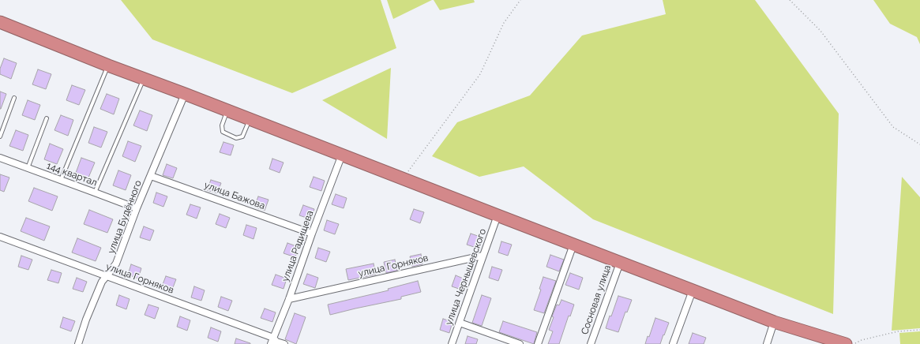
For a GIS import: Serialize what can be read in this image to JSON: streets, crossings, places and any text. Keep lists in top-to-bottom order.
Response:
{
  "streets": {
    "street": [
      "144 квартал",
      "улица Бажова",
      "улица Будённого",
      "улица Радищева",
      "улица Горняков",
      "улица Чернышевского",
      "Сосновая улица"
    ]
  },
  "crossings": [
    ["144 квартал", "улица Будённого"],
    ["улица Бажова", "улица Будённого"],
    ["улица Бажова", "улица Радищева"],
    ["улица Будённого", "улица Горняков"],
    ["улица Радищева", "улица Горняков"],
    ["улица Горняков", "улица Чернышевского"]
  ]
}
